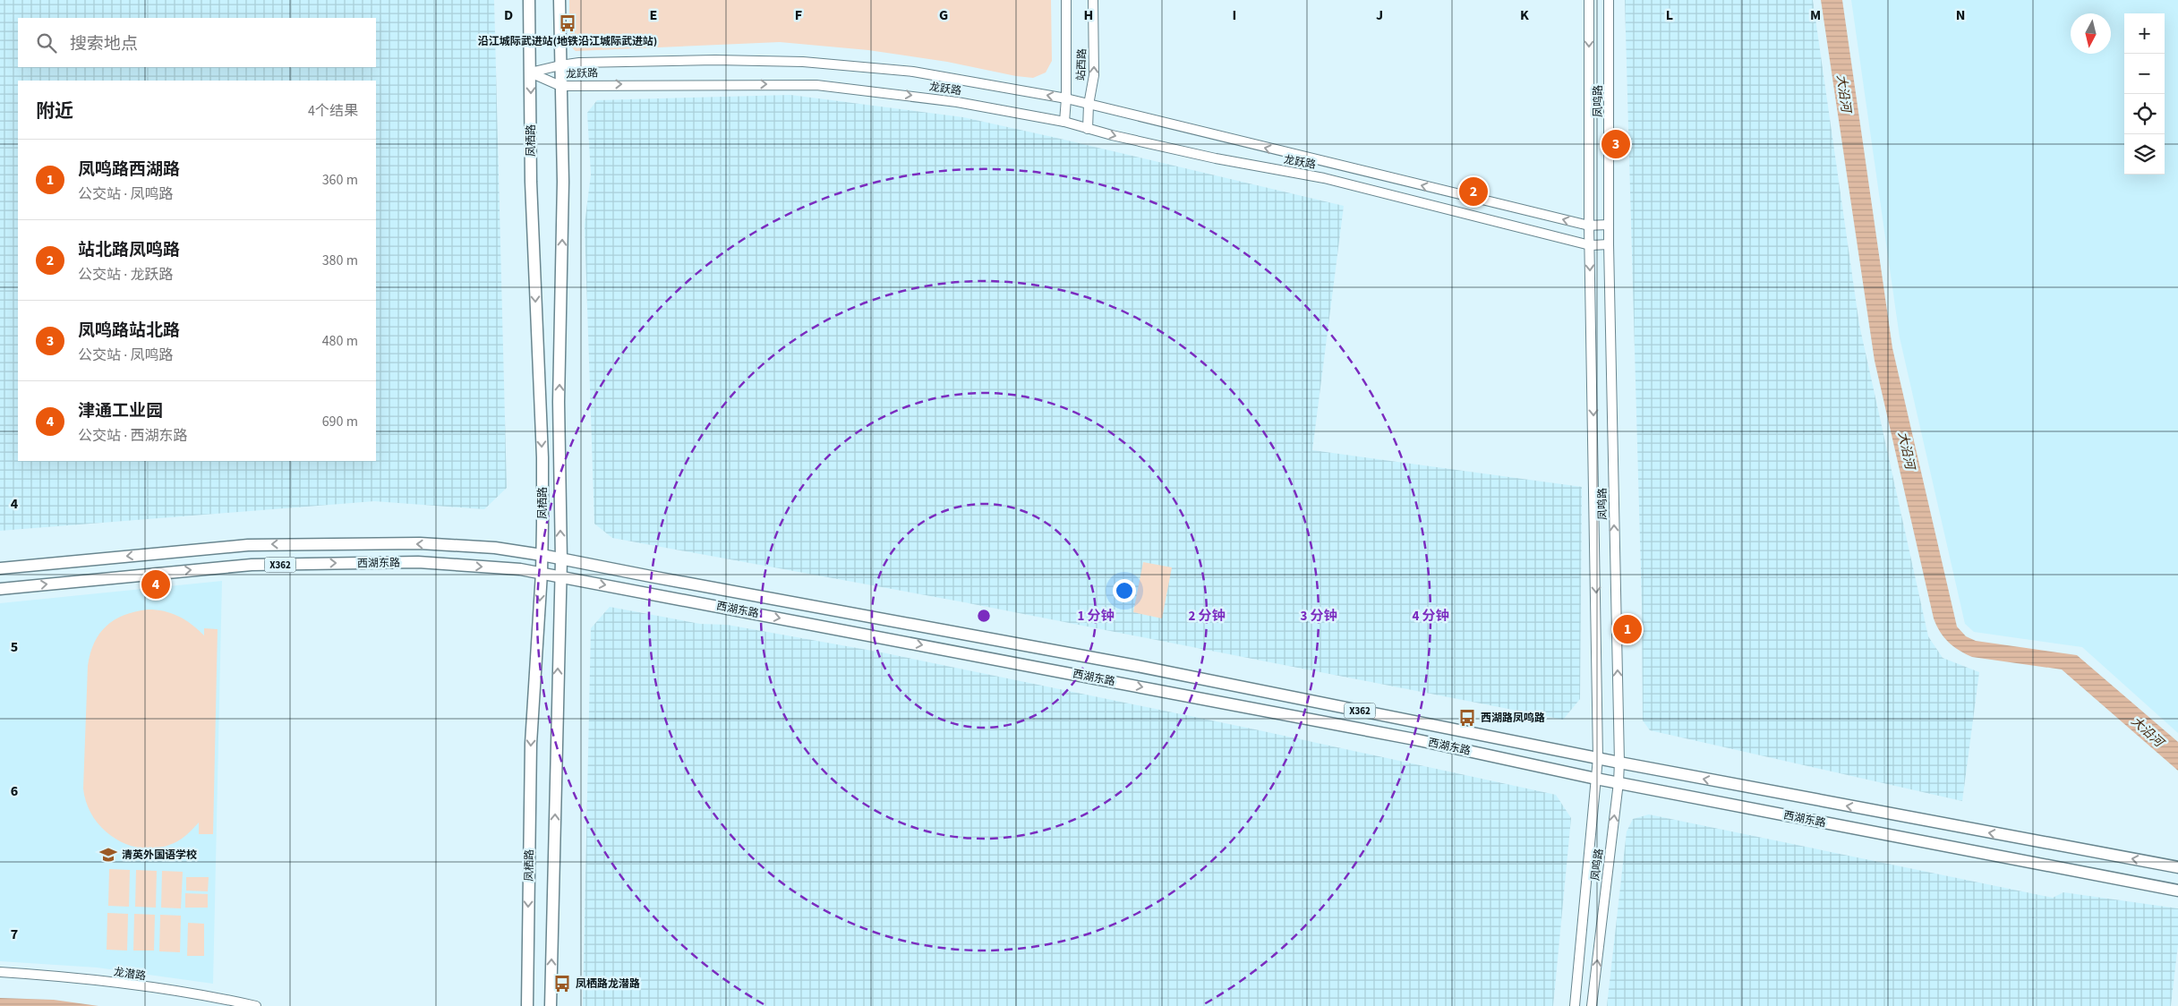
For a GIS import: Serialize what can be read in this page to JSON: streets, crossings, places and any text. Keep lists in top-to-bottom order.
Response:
{
  "streets": {
    "main road": ["凤栖路", "西湖东路", "X362"],
    "street": [
      "站西路",
      "龙跃路",
      "凤鸣路",
      "龙潜路"
    ]
  },
  "crossings": [
    ["站西路", "龙跃路"],
    ["龙跃路", "凤鸣路"],
    ["龙跃路", "凤栖路"],
    ["凤鸣路", "西湖东路"],
    ["凤栖路", "西湖东路"]
  ],
  "water": ["大沿河"],
  "places": {
    "bus stop": ["沿江城际武进站(地铁沿江城际武进站)", "西湖路凤鸣路", "凤栖路龙潜路"],
    "school or university": ["清英外国语学校"]
  },
  "north": "bottom",
  "page": {
    "map_buttons": ["+", "−"],
    "search": "搜索地点",
    "heading": ["附近", "4个结果"],
    "pins": [
      "3",
      "2",
      "4",
      "1"
    ],
    "list": [
      {
        "mark": "1",
        "name": "凤鸣路西湖路",
        "note": "公交站 · 凤鸣路",
        "value": "360 m"
      },
      {
        "mark": "2",
        "name": "站北路凤鸣路",
        "note": "公交站 · 龙跃路",
        "value": "380 m"
      },
      {
        "mark": "3",
        "name": "凤鸣路站北路",
        "note": "公交站 · 凤鸣路",
        "value": "480 m"
      },
      {
        "mark": "4",
        "name": "津通工业园",
        "note": "公交站 · 西湖东路",
        "value": "690 m"
      }
    ]
  },
  "grid": {
    "columns": [
      "D",
      "E",
      "F",
      "G",
      "H",
      "I",
      "J",
      "K",
      "L",
      "M",
      "N"
    ],
    "rows": [
      "4",
      "5",
      "6",
      "7"
    ]
  },
  "rings": [
    "1 分钟",
    "2 分钟",
    "3 分钟",
    "4 分钟"
  ]
}
